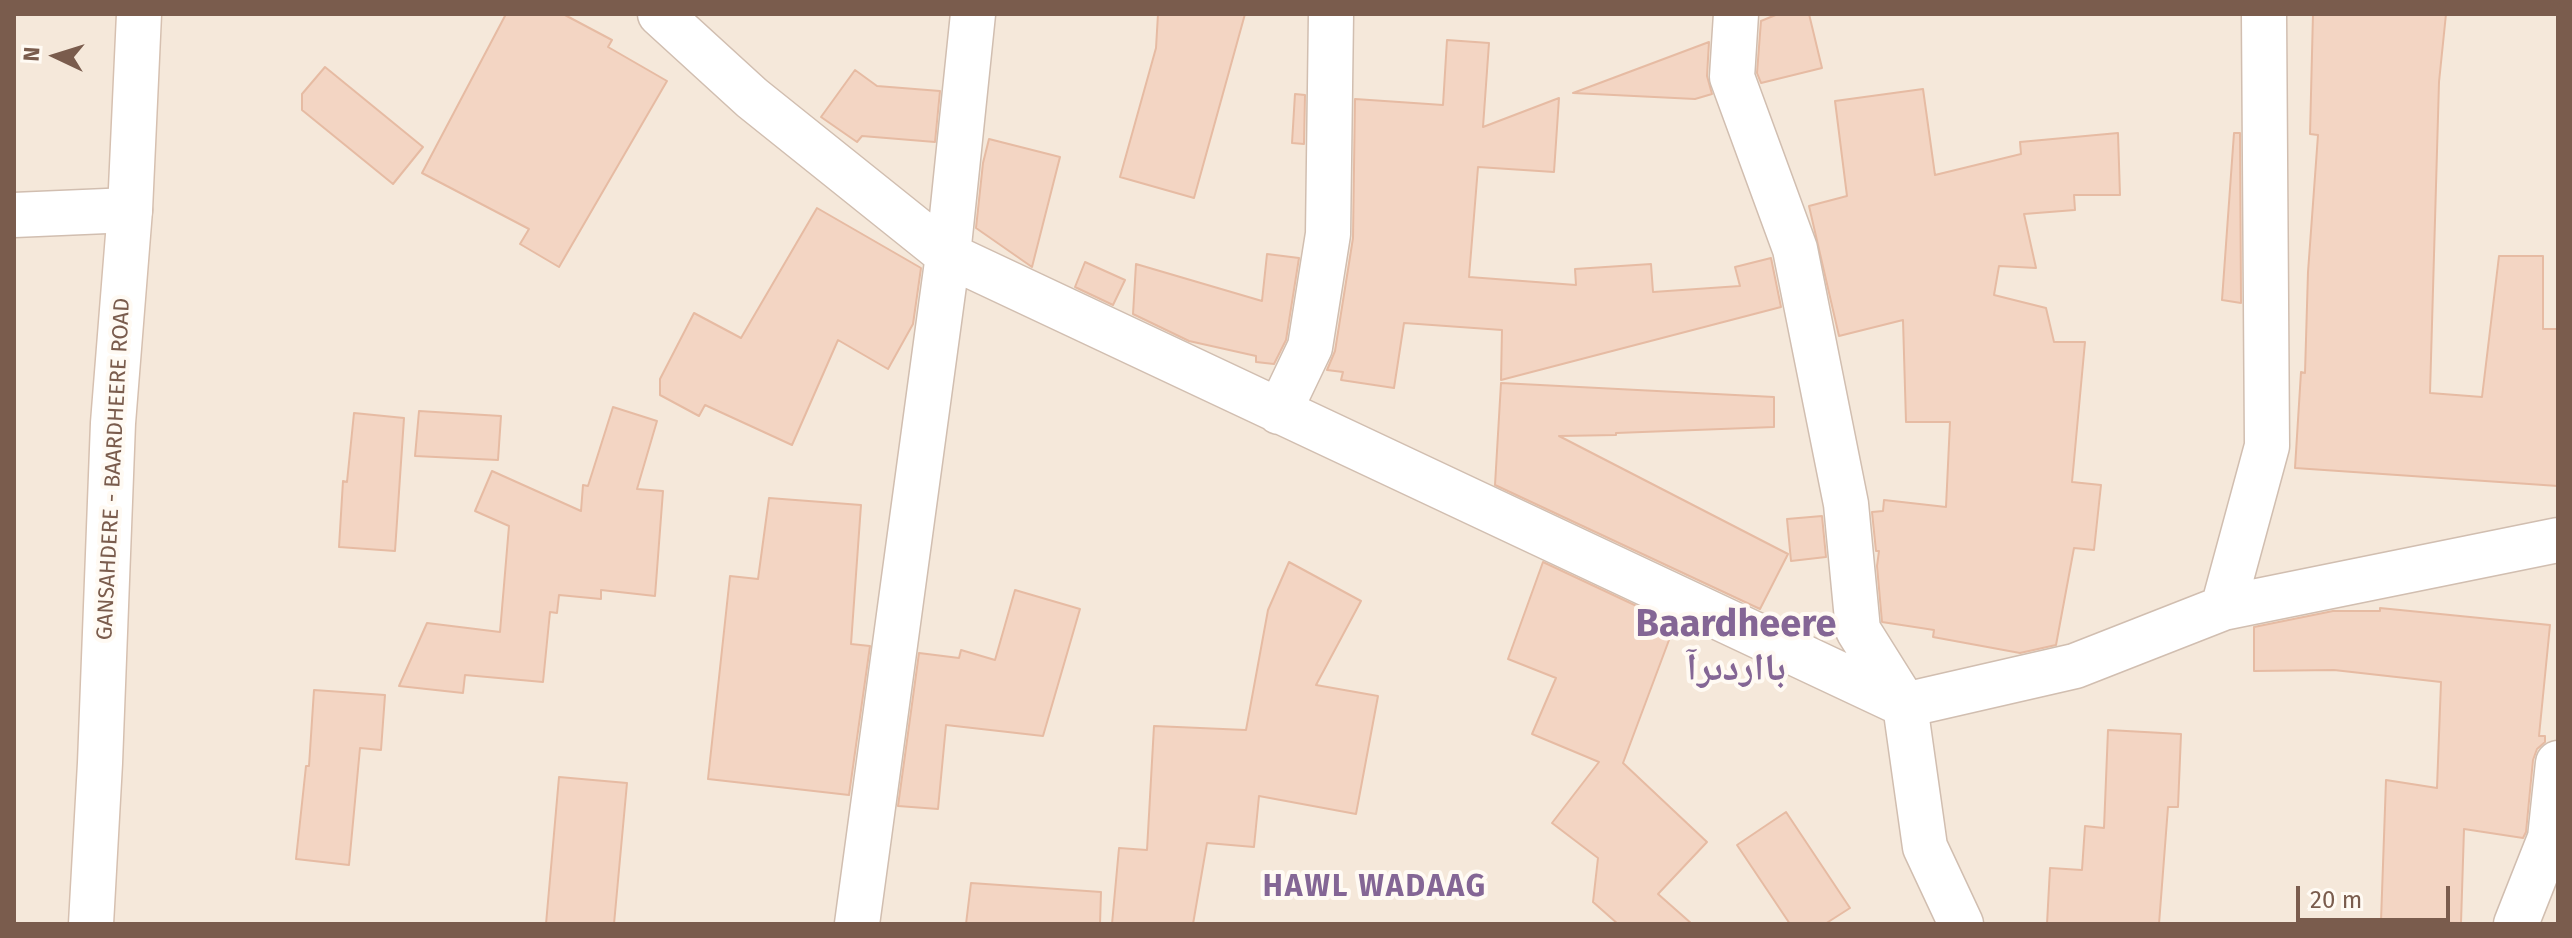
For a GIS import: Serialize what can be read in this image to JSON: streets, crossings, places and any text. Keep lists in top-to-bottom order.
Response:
{
  "streets": {
    "street": ["GANSAHDERE - BAARDHEERE ROAD"]
  },
  "districts": ["Baardheere بااردىرآ", "HAWL WADAAG"],
  "scale_bar": "20 m",
  "north": "left"
}
